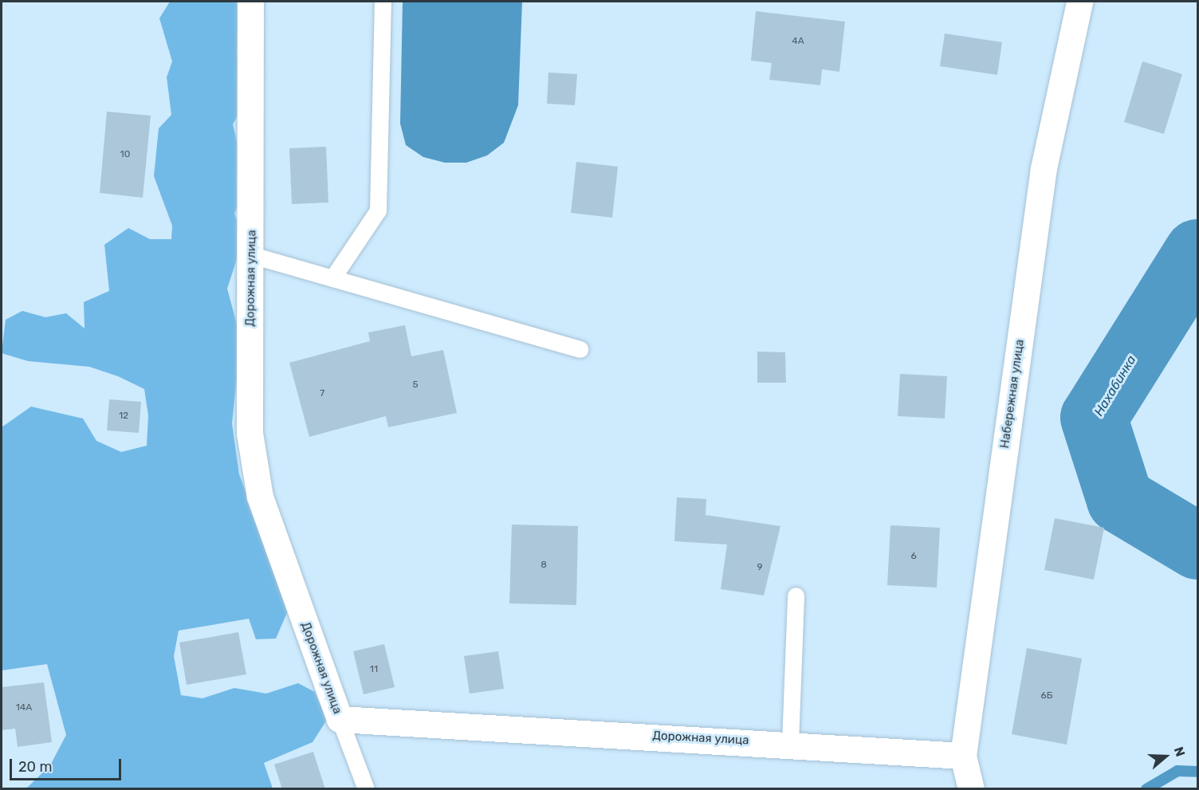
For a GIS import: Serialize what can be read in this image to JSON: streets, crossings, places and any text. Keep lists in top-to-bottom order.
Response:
{
  "streets": {
    "street": ["Дорожная улица", "Набережная улица"]
  },
  "crossings": [
    ["Дорожная улица", "Набережная улица"]
  ],
  "water": ["Нахабинка"],
  "house_numbers": [
    "4А",
    "10",
    "5",
    "7",
    "12",
    "6",
    "8",
    "9",
    "11",
    "6Б",
    "14А"
  ],
  "scale_bar": "20 m",
  "north": "right"
}
